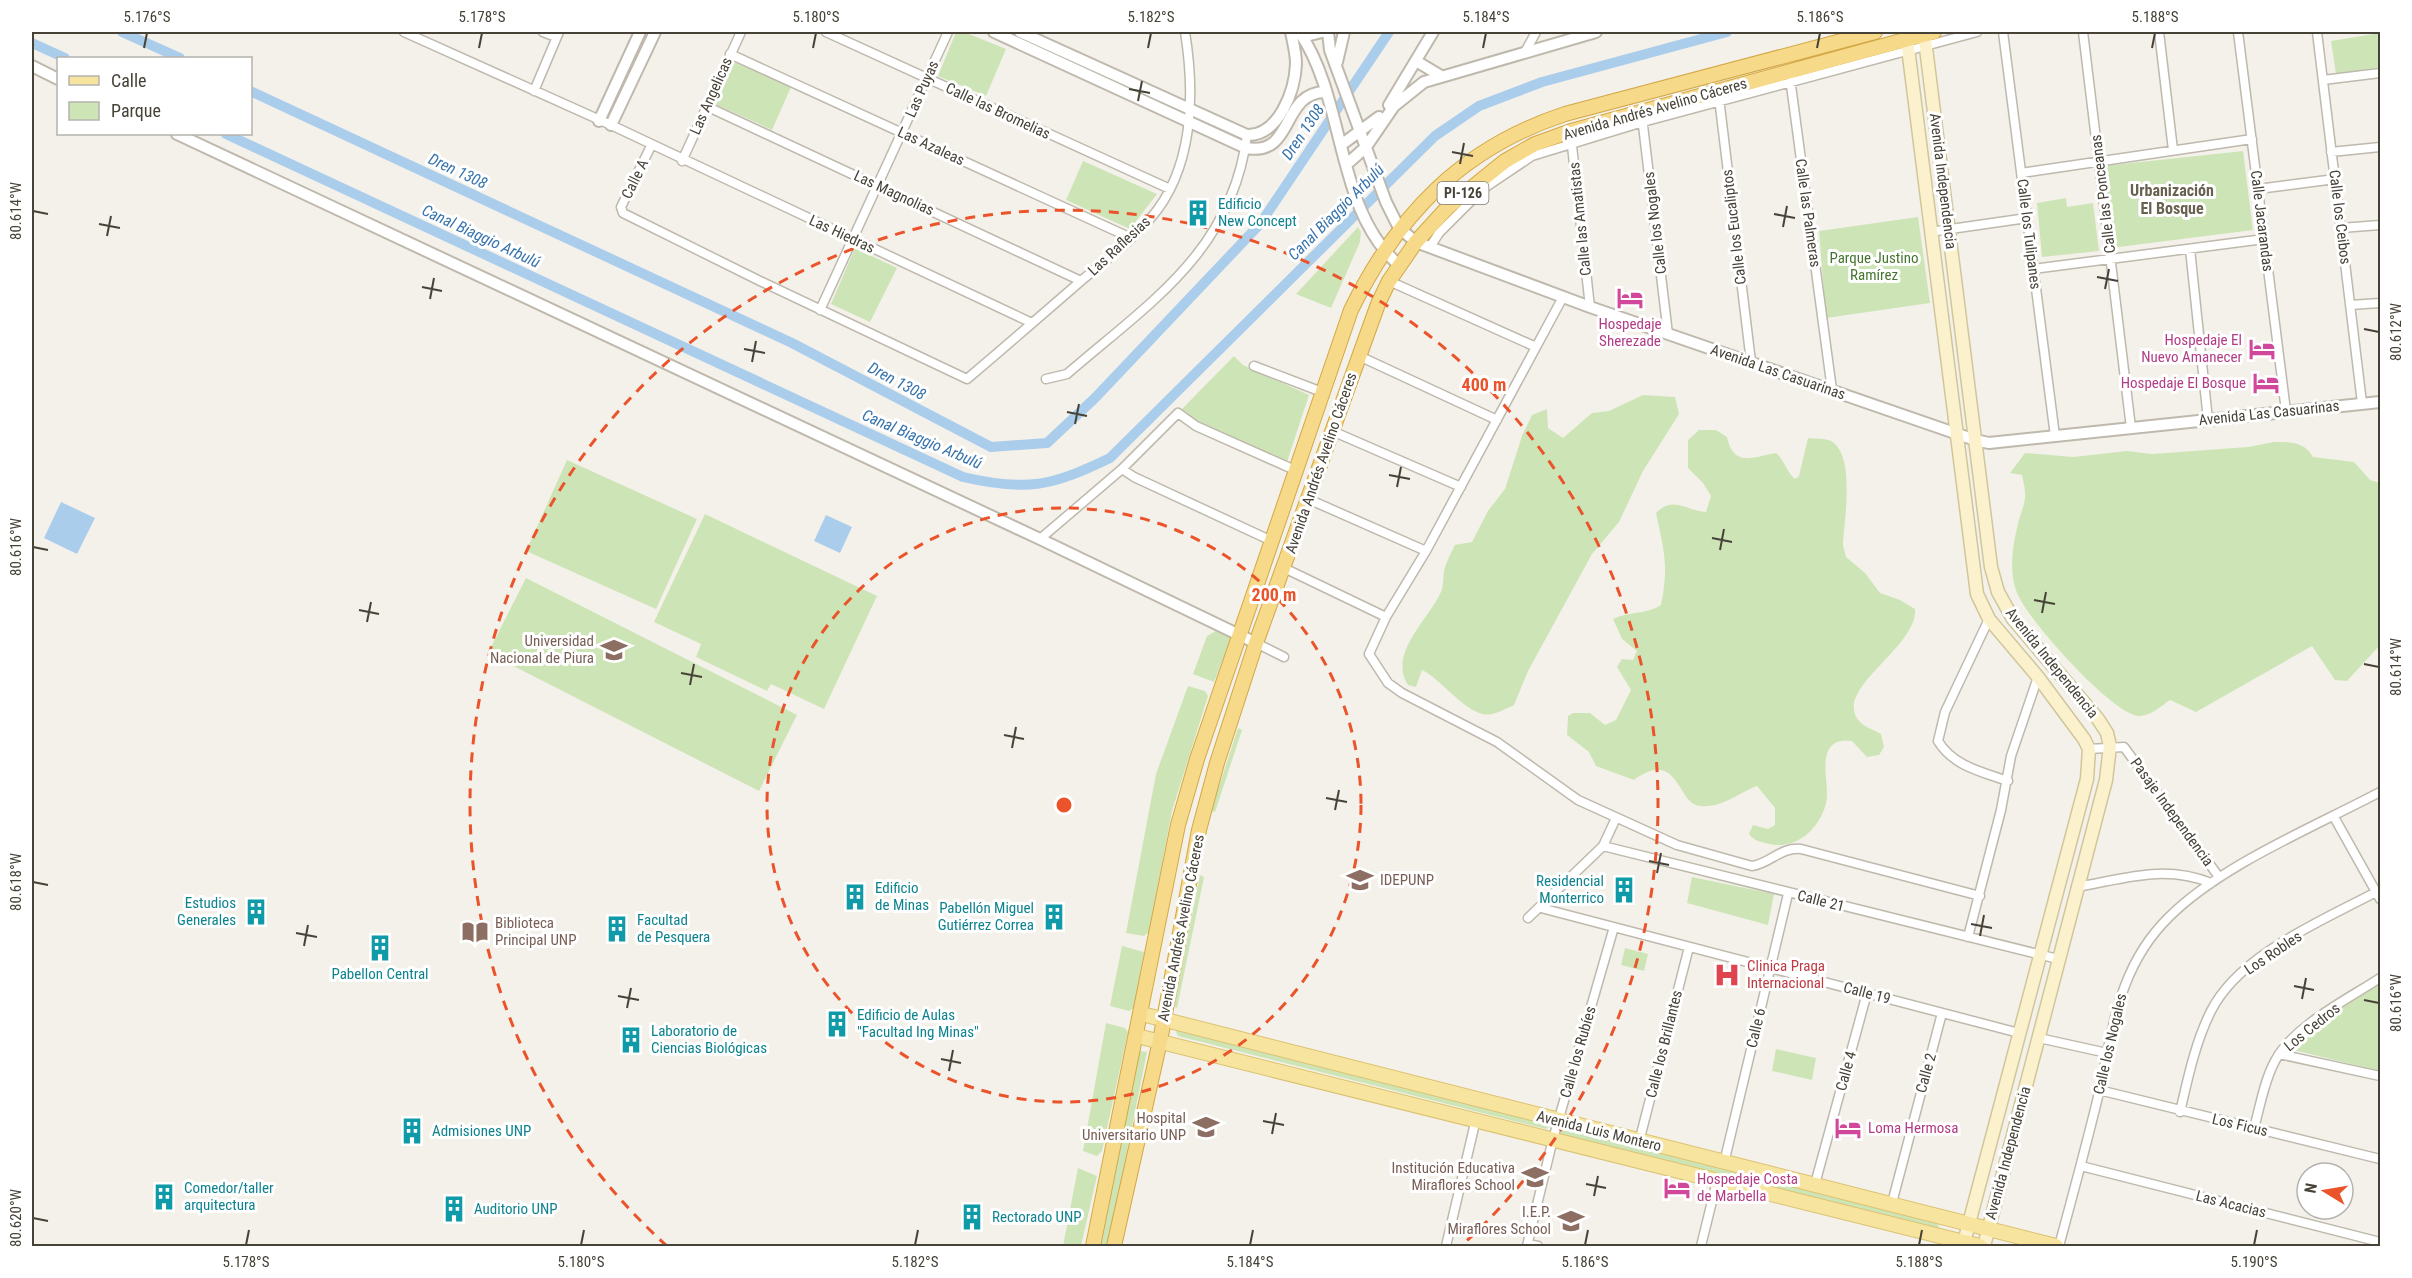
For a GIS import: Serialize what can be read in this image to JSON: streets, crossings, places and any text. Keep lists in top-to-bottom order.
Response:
{
  "streets": {
    "highway": ["Avenida Andrés Avelino Cáceres", "PI-126"],
    "main road": ["Avenida Independencia", "Avenida Luis Montero"],
    "street": [
      "Las Puyas",
      "Las Angelicas",
      "Calle las Bromelias",
      "Las Azaleas",
      "Calle A",
      "Las Magnolias",
      "Calle las Ponceanas",
      "Calle las Palmeras",
      "Calle los Ceibos",
      "Calle las Amatistas",
      "Calle Jacarandas",
      "Calle los Nogales",
      "Calle los Eucaliptos",
      "Las Hiedras",
      "Calle los Tulipanes",
      "Las Raflesias",
      "Avenida Las Casuarinas",
      "Pasaje Independencia",
      "Calle 21",
      "Los Robles",
      "Calle 19",
      "Los Cedros",
      "Calle 6",
      "Calle los Brillantes",
      "Calle los Rubíes",
      "Calle 4",
      "Calle 2",
      "Los Ficus",
      "Las Acacias"
    ]
  },
  "crossings": [
    ["Las Puyas", "Calle las Bromelias"],
    ["Las Puyas", "Las Azaleas"],
    ["Las Puyas", "Calle A"],
    ["Las Puyas", "Las Magnolias"],
    ["Las Puyas", "Las Hiedras"],
    ["Las Puyas", "Las Raflesias"],
    ["Las Angelicas", "Las Azaleas"],
    ["Las Angelicas", "Las Magnolias"],
    ["Las Angelicas", "Las Hiedras"],
    ["Avenida Andrés Avelino Cáceres", "Avenida Independencia"],
    ["Avenida Andrés Avelino Cáceres", "Calle las Palmeras"],
    ["Avenida Andrés Avelino Cáceres", "Calle las Amatistas"],
    ["Avenida Andrés Avelino Cáceres", "Calle los Nogales"],
    ["Avenida Andrés Avelino Cáceres", "Calle los Eucaliptos"],
    ["Avenida Andrés Avelino Cáceres", "Avenida Las Casuarinas"],
    ["Avenida Andrés Avelino Cáceres", "Avenida Luis Montero"],
    ["Calle las Bromelias", "Las Raflesias"],
    ["Las Azaleas", "Las Raflesias"],
    ["Calle A", "Las Hiedras"],
    ["Calle A", "Las Raflesias"],
    ["Avenida Independencia", "Avenida Las Casuarinas"],
    ["Avenida Independencia", "Pasaje Independencia"],
    ["Avenida Independencia", "Calle 21"],
    ["Avenida Independencia", "Calle 19"],
    ["Avenida Independencia", "Avenida Luis Montero"],
    ["Las Magnolias", "Las Raflesias"],
    ["Calle las Ponceanas", "Avenida Las Casuarinas"],
    ["Calle las Palmeras", "Avenida Las Casuarinas"],
    ["Calle los Ceibos", "Avenida Las Casuarinas"],
    ["Calle las Amatistas", "Avenida Las Casuarinas"],
    ["Calle Jacarandas", "Avenida Las Casuarinas"],
    ["Calle los Nogales", "Avenida Las Casuarinas"],
    ["Calle los Nogales", "Pasaje Independencia"],
    ["Calle los Nogales", "Los Ficus"],
    ["Calle los Nogales", "Avenida Luis Montero"],
    ["Calle los Nogales", "Las Acacias"],
    ["Calle los Eucaliptos", "Avenida Las Casuarinas"],
    ["Las Hiedras", "Las Raflesias"],
    ["Calle los Tulipanes", "Avenida Las Casuarinas"],
    ["Calle 21", "Calle 6"],
    ["Los Robles", "Los Ficus"],
    ["Calle 19", "Calle 6"],
    ["Calle 19", "Calle los Brillantes"],
    ["Calle 19", "Calle los Rubíes"],
    ["Calle 19", "Calle 4"],
    ["Calle 19", "Calle 2"],
    ["Los Cedros", "Los Ficus"],
    ["Calle 6", "Avenida Luis Montero"],
    ["Calle los Brillantes", "Avenida Luis Montero"],
    ["Calle los Rubíes", "Avenida Luis Montero"],
    ["Calle 4", "Avenida Luis Montero"],
    ["Calle 2", "Avenida Luis Montero"]
  ],
  "districts": ["Urbanización El Bosque"],
  "water": ["Dren 1308", "Canal Biaggio Arbulú"],
  "parks": ["Parque Justino Ramírez"],
  "places": {
    "building": [
      "Edificio New Concept",
      "Residencial Monterrico",
      "Edificio de Minas",
      "Estudios Generales",
      "Pabellón Miguel Gutiérrez Correa",
      "Facultad de Pesquera",
      "Pabellon Central",
      "Edificio de Aulas \"Facultad Ing Minas\"",
      "Laboratorio de Ciencias Biológicas",
      "Admisiones UNP",
      "Comedor/taller arquitectura",
      "Auditorio UNP",
      "Rectorado UNP"
    ],
    "hotel": [
      "Hospedaje Sherezade",
      "Hospedaje El Nuevo Amanecer",
      "Hospedaje El Bosque",
      "Loma Hermosa",
      "Hospedaje Costa de Marbella"
    ],
    "school or university": [
      "Universidad Nacional de Piura",
      "IDEPUNP",
      "Hospital Universitario UNP",
      "Institución Educativa Miraflores School",
      "I.E.P. Miraflores School"
    ],
    "library": ["Biblioteca Principal UNP"],
    "hospital": ["Clinica Praga Internacional"]
  },
  "legend": ["Calle", "Parque"],
  "north": "left",
  "coordinates": [
    "5.176°S",
    "5.178°S",
    "5.180°S",
    "5.182°S",
    "5.184°S",
    "5.186°S",
    "5.188°S",
    "80.614°W",
    "80.612°W",
    "80.616°W",
    "80.618°W",
    "80.620°W",
    "5.190°S"
  ],
  "rings": ["400 m", "200 m"]
}
